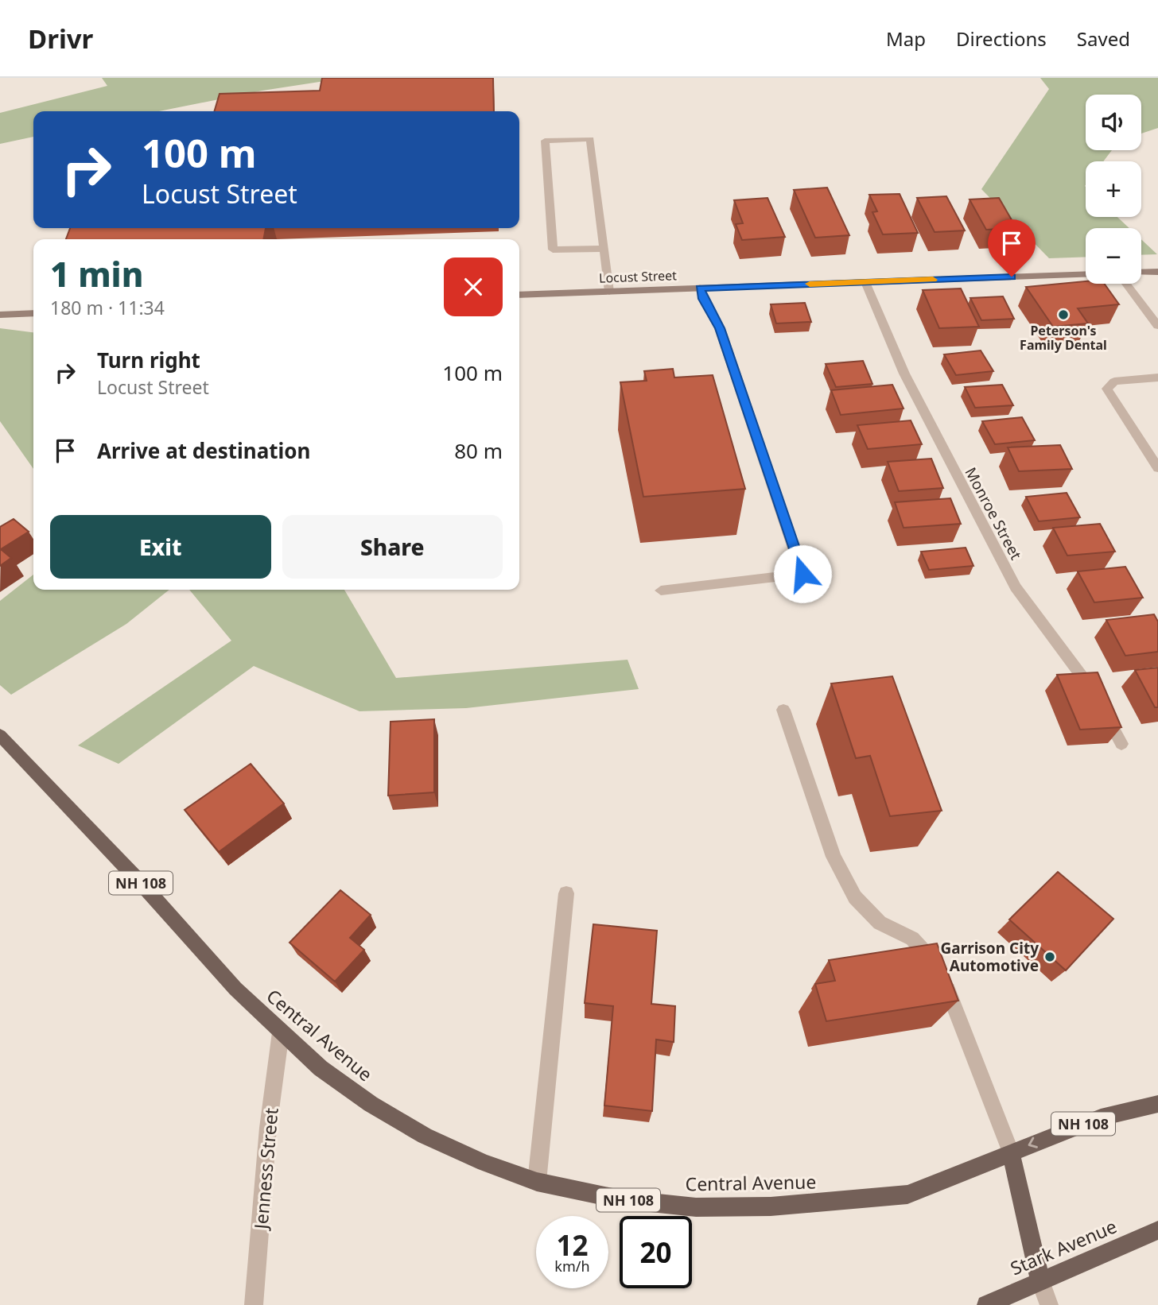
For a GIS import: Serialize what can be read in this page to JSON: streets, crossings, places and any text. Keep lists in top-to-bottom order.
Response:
{
  "streets": {
    "main road": ["NH 108", "Central Avenue", "Stark Avenue"],
    "street": ["Locust Street", "Monroe Street", "Jenness Street"]
  },
  "crossings": [
    ["Locust Street", "Monroe Street"],
    ["Central Avenue", "Jenness Street"]
  ],
  "places": ["Peterson's Family Dental", "Garrison City Automotive"],
  "page": {
    "header": "Drivr",
    "nav": ["Map", "Directions", "Saved"],
    "map_buttons": ["+", "−"],
    "turn": ["100 m", "Locust Street"],
    "heading": ["1 min", "180 m · 11:34"],
    "list": [
      {
        "name": "Turn right",
        "note": "Locust Street",
        "value": "100 m"
      },
      {
        "name": "Arrive at destination",
        "value": "80 m"
      }
    ],
    "buttons": ["Exit", "Share"],
    "speed": "12 km/h",
    "limit": "20"
  }
}
